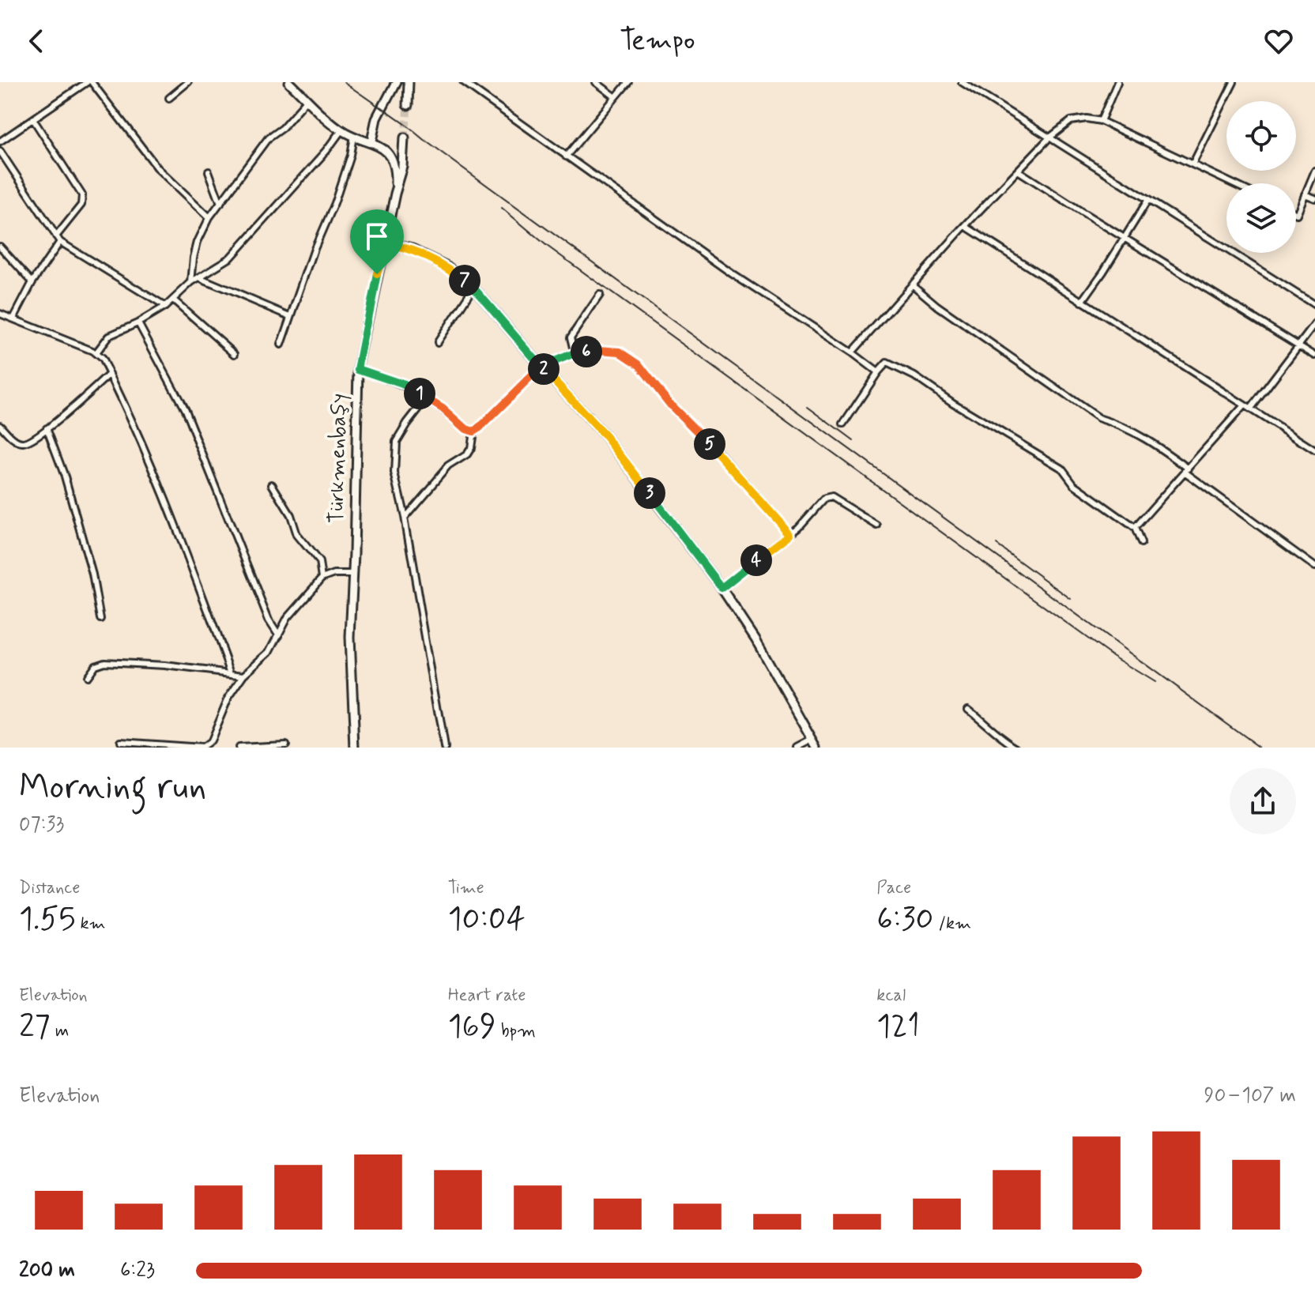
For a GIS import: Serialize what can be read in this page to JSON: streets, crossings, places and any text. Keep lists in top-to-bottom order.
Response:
{
  "streets": {
    "street": ["Türkmenbaşy"]
  },
  "page": {
    "header": "Tempo",
    "pins": [
      "7",
      "6",
      "2",
      "1",
      "5",
      "3",
      "4"
    ],
    "heading": ["Morning run", "07:33"],
    "stats": [
      ["Distance", "1.55 km"],
      ["Time", "10:04"],
      ["Pace", "6:30 /km"],
      ["Elevation", "27 m"],
      ["Heart rate", "169 bpm"],
      ["kcal", "121"]
    ],
    "chart": ["Elevation", "90–107 m"],
    "list": [
      {
        "name": "200 m",
        "note": "6:23"
      }
    ]
  }
}
